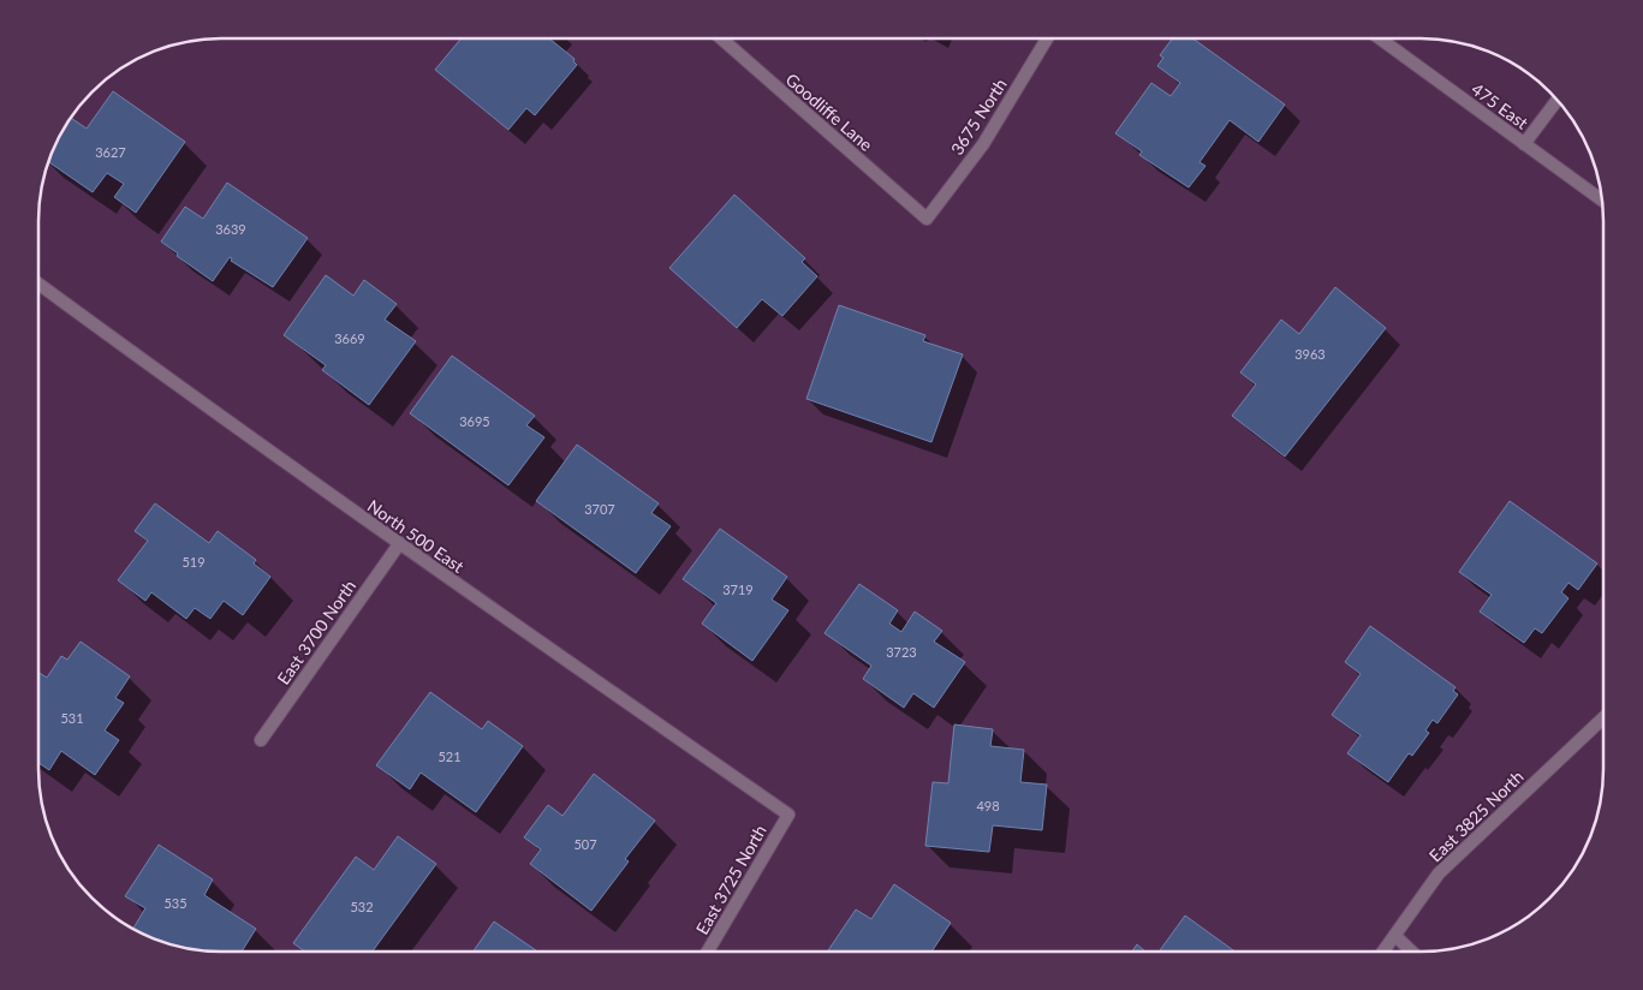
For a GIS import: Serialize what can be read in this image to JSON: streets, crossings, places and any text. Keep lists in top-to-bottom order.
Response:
{
  "streets": {
    "street": [
      "475 East",
      "Goodliffe Lane",
      "3675 North",
      "North 500 East",
      "East 3700 North",
      "East 3825 North",
      "East 3725 North"
    ]
  },
  "crossings": [
    ["Goodliffe Lane", "3675 North"],
    ["North 500 East", "East 3700 North"],
    ["North 500 East", "East 3725 North"]
  ],
  "house_numbers": [
    "3627",
    "3639",
    "3669",
    "3963",
    "3695",
    "3707",
    "519",
    "3719",
    "3723",
    "531",
    "521",
    "498",
    "507",
    "535",
    "532"
  ]
}
